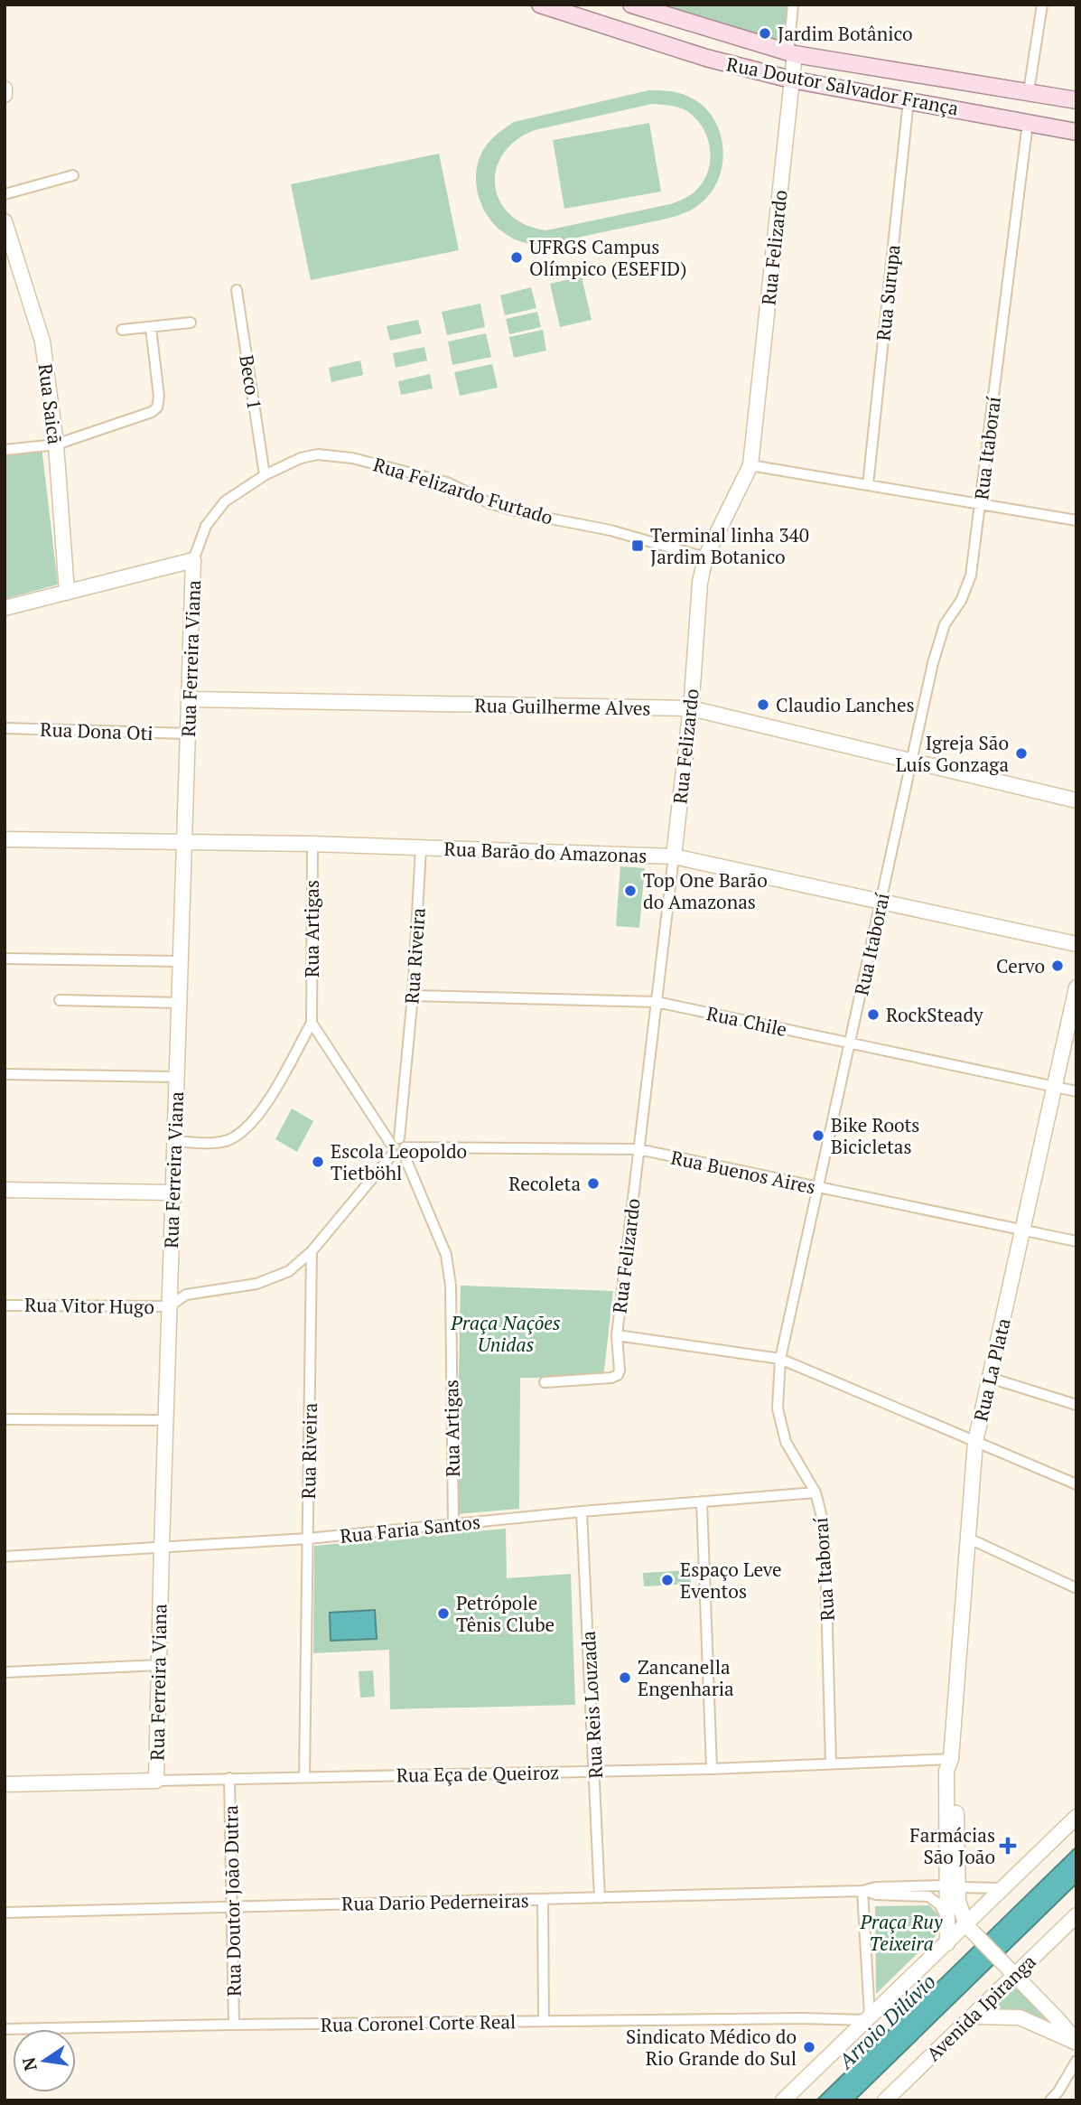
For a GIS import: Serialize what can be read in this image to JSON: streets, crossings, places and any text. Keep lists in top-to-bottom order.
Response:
{
  "streets": {
    "main road": ["Rua Doutor Salvador França"],
    "street": [
      "Rua Felizardo",
      "Rua Surupa",
      "Beco 1",
      "Rua Saicã",
      "Rua Itaboraí",
      "Rua Felizardo Furtado",
      "Rua Ferreira Viana",
      "Rua Guilherme Alves",
      "Rua Dona Oti",
      "Rua Barão do Amazonas",
      "Rua Artigas",
      "Rua Riveira",
      "Rua Chile",
      "Rua Buenos Aires",
      "Rua Vitor Hugo",
      "Rua La Plata",
      "Rua Faria Santos",
      "Rua Reis Louzada",
      "Rua Eça de Queiroz",
      "Rua Doutor João Dutra",
      "Rua Dario Pederneiras",
      "Avenida Ipiranga",
      "Rua Coronel Corte Real"
    ]
  },
  "crossings": [
    ["Rua Doutor Salvador França", "Rua Felizardo"],
    ["Rua Doutor Salvador França", "Rua Surupa"],
    ["Rua Doutor Salvador França", "Rua Itaboraí"],
    ["Rua Felizardo", "Rua Felizardo Furtado"],
    ["Rua Felizardo", "Rua Guilherme Alves"],
    ["Rua Felizardo", "Rua Barão do Amazonas"],
    ["Rua Felizardo", "Rua Chile"],
    ["Rua Felizardo", "Rua Buenos Aires"],
    ["Beco 1", "Rua Felizardo Furtado"],
    ["Rua Itaboraí", "Rua Guilherme Alves"],
    ["Rua Itaboraí", "Rua Barão do Amazonas"],
    ["Rua Itaboraí", "Rua Chile"],
    ["Rua Itaboraí", "Rua Buenos Aires"],
    ["Rua Itaboraí", "Rua Faria Santos"],
    ["Rua Itaboraí", "Rua Eça de Queiroz"],
    ["Rua Felizardo Furtado", "Rua Ferreira Viana"],
    ["Rua Ferreira Viana", "Rua Guilherme Alves"],
    ["Rua Ferreira Viana", "Rua Dona Oti"],
    ["Rua Ferreira Viana", "Rua Barão do Amazonas"],
    ["Rua Ferreira Viana", "Rua Vitor Hugo"],
    ["Rua Ferreira Viana", "Rua Faria Santos"],
    ["Rua Ferreira Viana", "Rua Eça de Queiroz"],
    ["Rua Barão do Amazonas", "Rua Artigas"],
    ["Rua Barão do Amazonas", "Rua Riveira"],
    ["Rua Artigas", "Rua Riveira"],
    ["Rua Artigas", "Rua Buenos Aires"],
    ["Rua Artigas", "Rua Faria Santos"],
    ["Rua Riveira", "Rua Chile"],
    ["Rua Riveira", "Rua Buenos Aires"],
    ["Rua Riveira", "Rua Vitor Hugo"],
    ["Rua Riveira", "Rua Faria Santos"],
    ["Rua Riveira", "Rua Eça de Queiroz"],
    ["Rua Chile", "Rua La Plata"],
    ["Rua Buenos Aires", "Rua La Plata"],
    ["Rua La Plata", "Rua Eça de Queiroz"],
    ["Rua La Plata", "Rua Dario Pederneiras"],
    ["Rua Faria Santos", "Rua Reis Louzada"],
    ["Rua Reis Louzada", "Rua Eça de Queiroz"],
    ["Rua Reis Louzada", "Rua Dario Pederneiras"],
    ["Rua Eça de Queiroz", "Rua Doutor João Dutra"],
    ["Rua Doutor João Dutra", "Rua Dario Pederneiras"],
    ["Rua Doutor João Dutra", "Rua Coronel Corte Real"]
  ],
  "water": ["Arroio Dilúvio"],
  "parks": ["Praça Nações Unidas", "Praça Ruy Teixeira"],
  "places": {
    "other": [
      "Jardim Botânico",
      "UFRGS Campus Olímpico (ESEFID)",
      "Claudio Lanches",
      "Igreja São Luís Gonzaga",
      "Top One Barão do Amazonas",
      "Cervo",
      "RockSteady",
      "Bike Roots Bicicletas",
      "Escola Leopoldo Tietböhl",
      "Recoleta",
      "Espaço Leve Eventos",
      "Petrópole Tênis Clube",
      "Zancanella Engenharia",
      "Sindicato Médico do Rio Grande do Sul"
    ],
    "transit": ["Terminal linha 340 Jardim Botanico"],
    "health": ["Farmácias São João"]
  },
  "north": "left"
}
